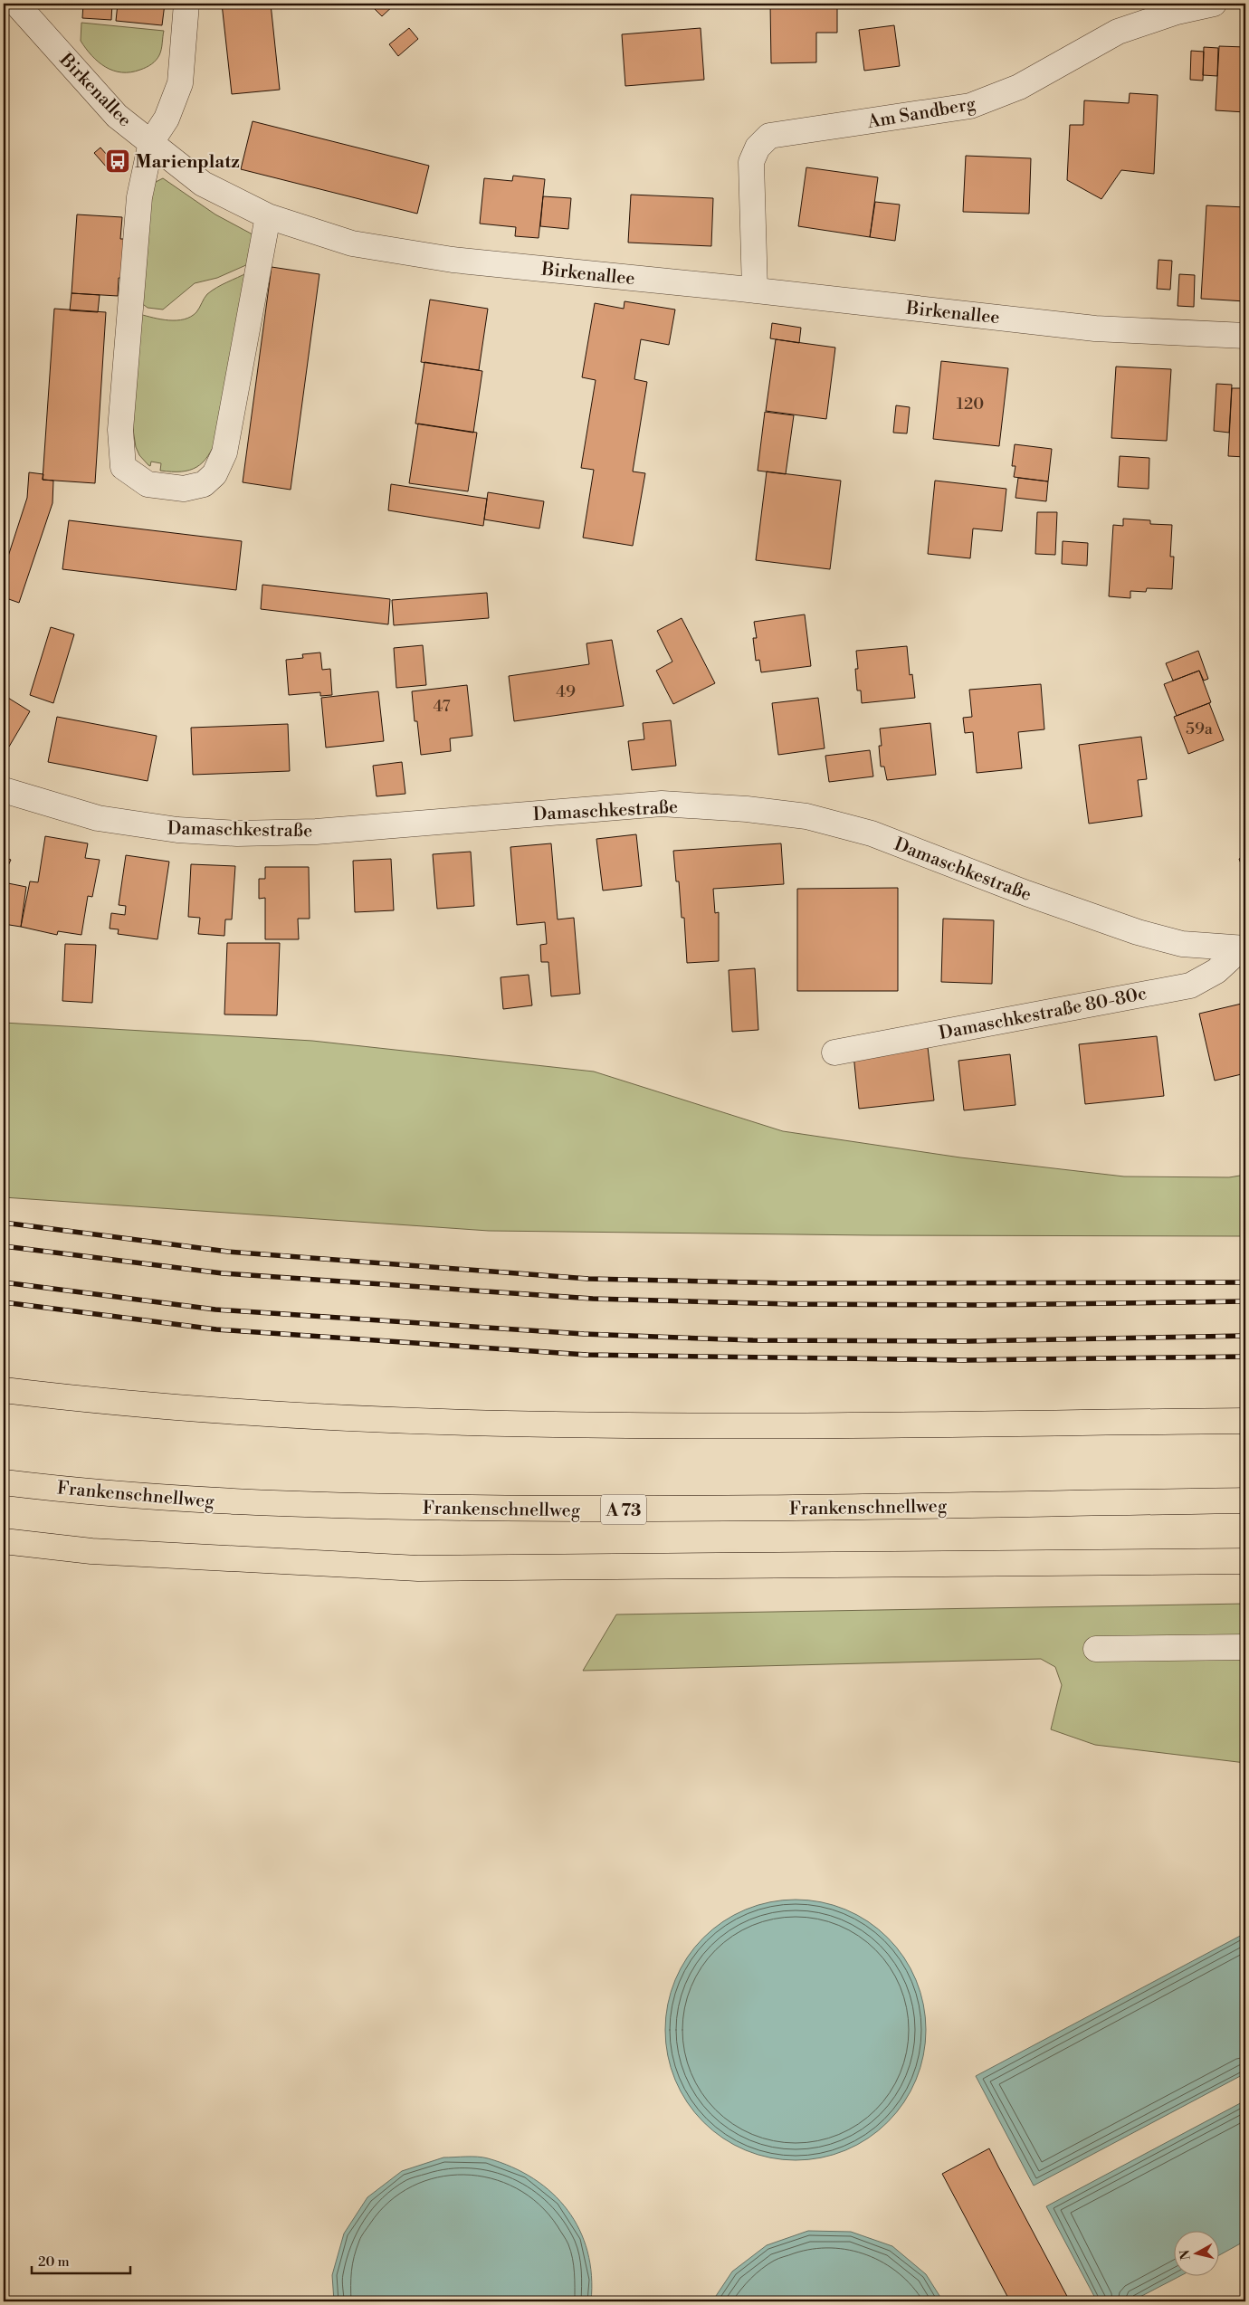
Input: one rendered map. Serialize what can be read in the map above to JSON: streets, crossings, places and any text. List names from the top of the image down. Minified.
{"streets":{"main road":["Frankenschnellweg","A 73"],"street":["Birkenallee","Am Sandberg","Damaschkestraße","Damaschkestraße 80-80c"]},"crossings":[["Birkenallee","Am Sandberg"],["Damaschkestraße","Damaschkestraße 80-80c"]],"places":{"bus stop":["Marienplatz"]},"house_numbers":["120","49","47","59a"],"scale_bar":"20 m","north":"left"}
